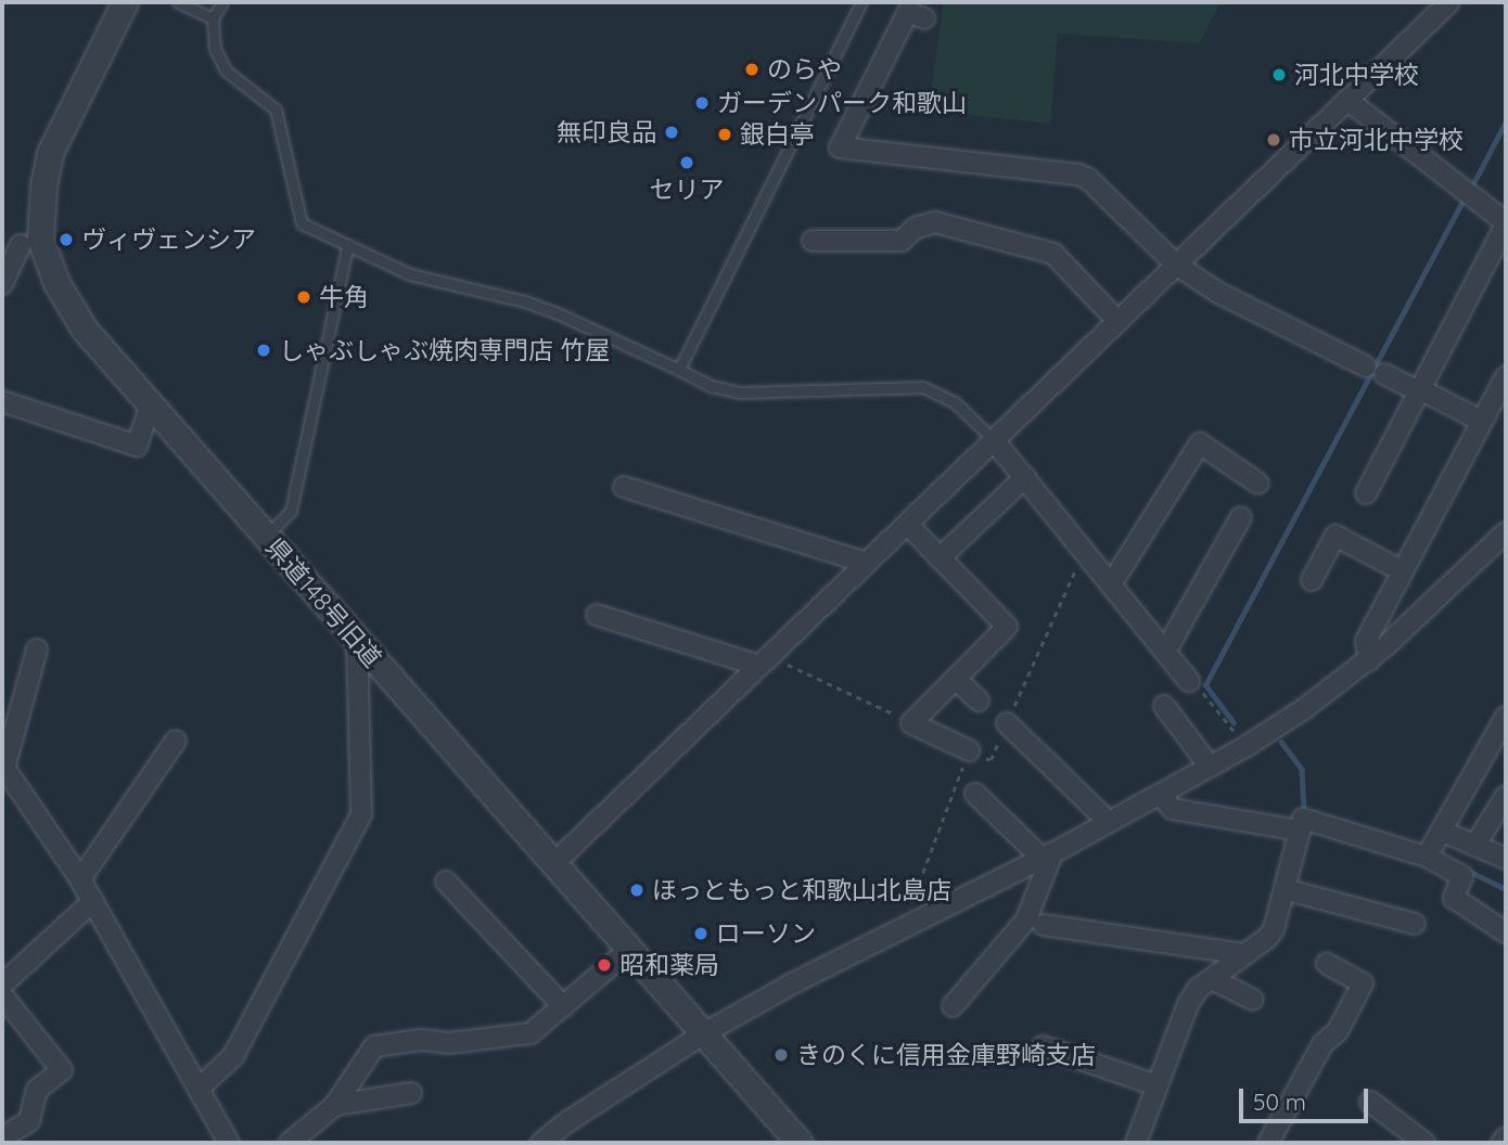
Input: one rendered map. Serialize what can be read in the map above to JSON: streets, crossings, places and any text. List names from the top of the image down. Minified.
{"streets":{"street":["県道148号旧道"]},"places":["のらや","河北中学校","ガーデンパーク和歌山","無印良品","銀白亭","市立河北中学校","セリア","ヴィヴェンシア","牛角","しゃぶしゃぶ焼肉専門店 竹屋","ほっともっと和歌山北島店","ローソン","昭和薬局","きのくに信用金庫野崎支店"],"scale_bar":"50 m"}
